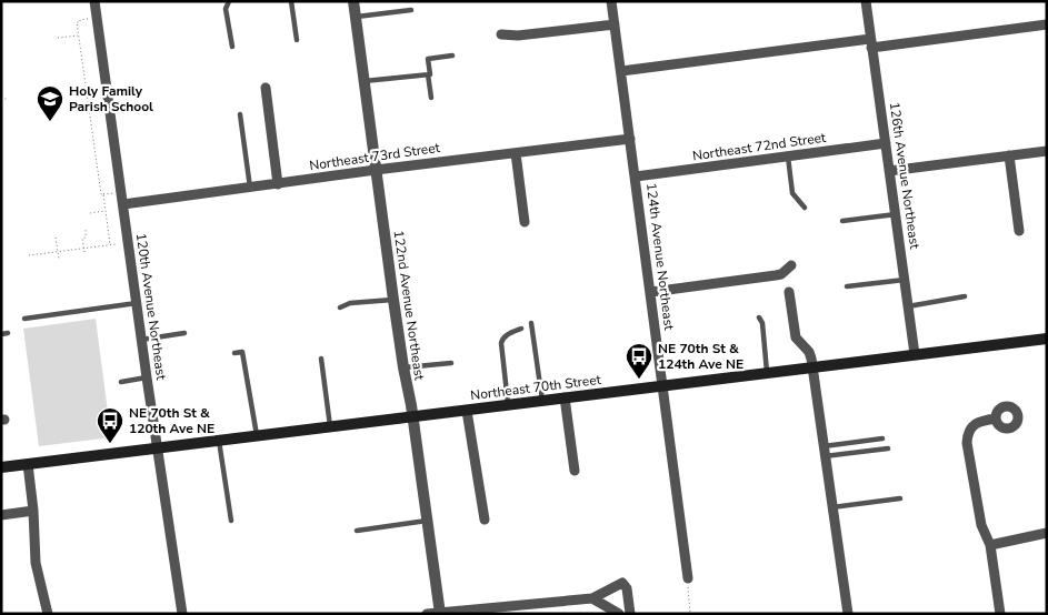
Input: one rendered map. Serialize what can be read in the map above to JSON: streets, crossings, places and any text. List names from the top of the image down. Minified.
{"streets":{"main road":["Northeast 70th Street"],"street":["Northeast 72nd Street","Northeast 73rd Street","126th Avenue Northeast","124th Avenue Northeast","122nd Avenue Northeast","120th Avenue Northeast"]},"crossings":[["Northeast 72nd Street","126th Avenue Northeast"],["Northeast 72nd Street","124th Avenue Northeast"],["Northeast 73rd Street","124th Avenue Northeast"],["Northeast 73rd Street","122nd Avenue Northeast"],["Northeast 73rd Street","120th Avenue Northeast"],["126th Avenue Northeast","Northeast 70th Street"],["124th Avenue Northeast","Northeast 70th Street"],["122nd Avenue Northeast","Northeast 70th Street"],["120th Avenue Northeast","Northeast 70th Street"]],"places":{"school or university":["Holy Family Parish School"],"bus stop":["NE 70th St & 124th Ave NE","NE 70th St & 120th Ave NE"]}}
